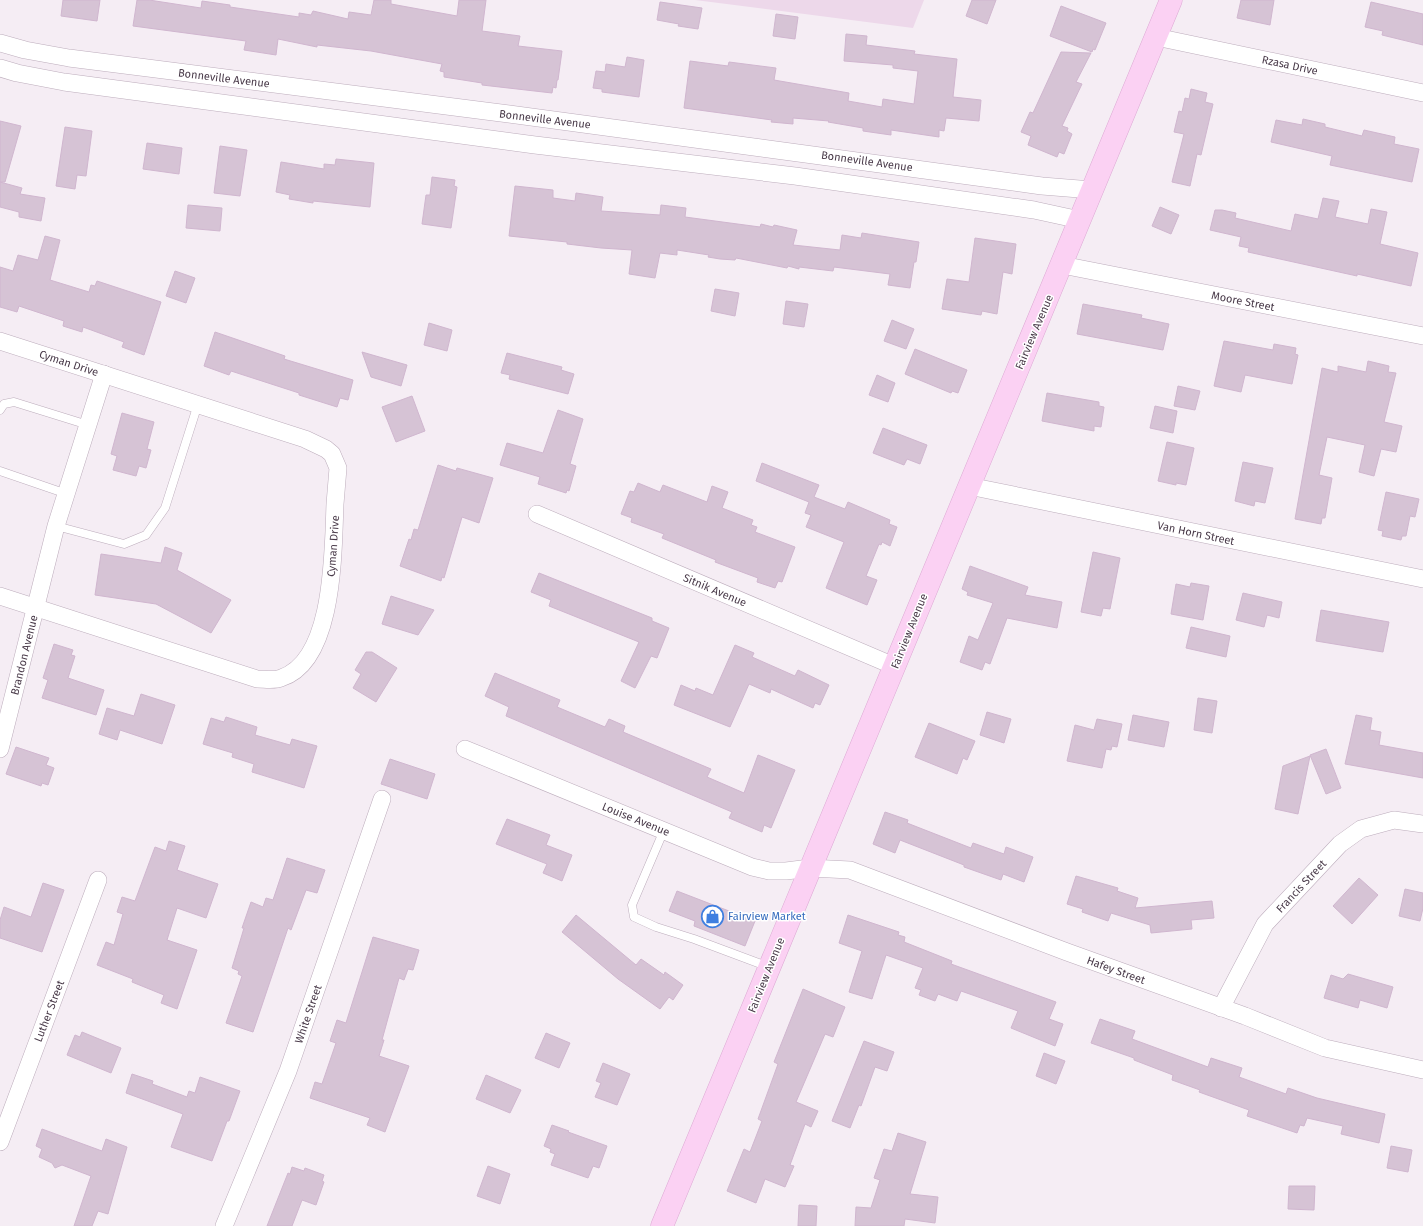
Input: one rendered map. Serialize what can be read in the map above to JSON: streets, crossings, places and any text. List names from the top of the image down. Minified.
{"streets":{"main road":["Fairview Avenue"],"street":["Rzasa Drive","Bonneville Avenue","Moore Street","Cyman Drive","Van Horn Street","Sitnik Avenue","Brandon Avenue","Louise Avenue","Francis Street","Hafey Street","Luther Street","White Street"]},"crossings":[["Rzasa Drive","Fairview Avenue"],["Bonneville Avenue","Fairview Avenue"],["Moore Street","Fairview Avenue"],["Fairview Avenue","Van Horn Street"],["Fairview Avenue","Sitnik Avenue"],["Fairview Avenue","Louise Avenue"],["Fairview Avenue","Hafey Street"],["Cyman Drive","Brandon Avenue"],["Louise Avenue","Hafey Street"],["Francis Street","Hafey Street"]],"places":{"shop":["Fairview Market"]}}
